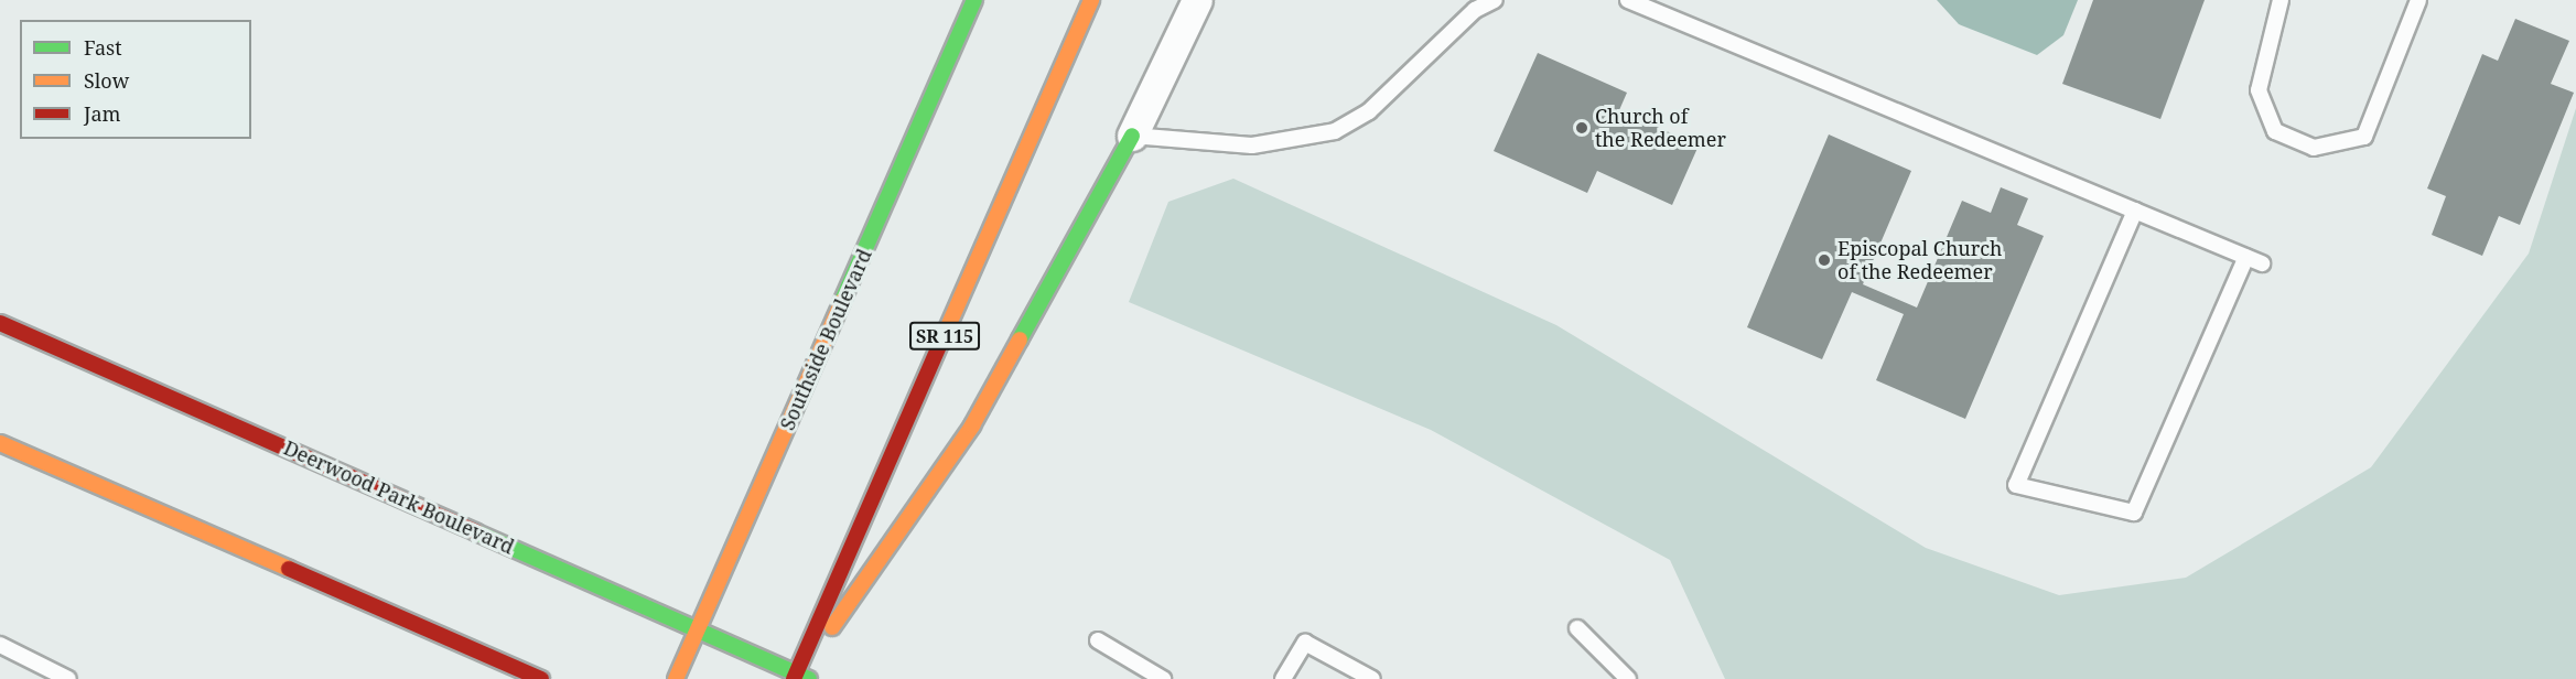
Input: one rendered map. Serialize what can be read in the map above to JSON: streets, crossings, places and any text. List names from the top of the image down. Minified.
{"streets":{"main road":["SR 115","Southside Boulevard","Deerwood Park Boulevard"]},"crossings":[["SR 115","Deerwood Park Boulevard"],["Southside Boulevard","Deerwood Park Boulevard"]],"places":["Church of the Redeemer","Episcopal Church of the Redeemer"],"legend":["Fast","Slow","Jam"]}
